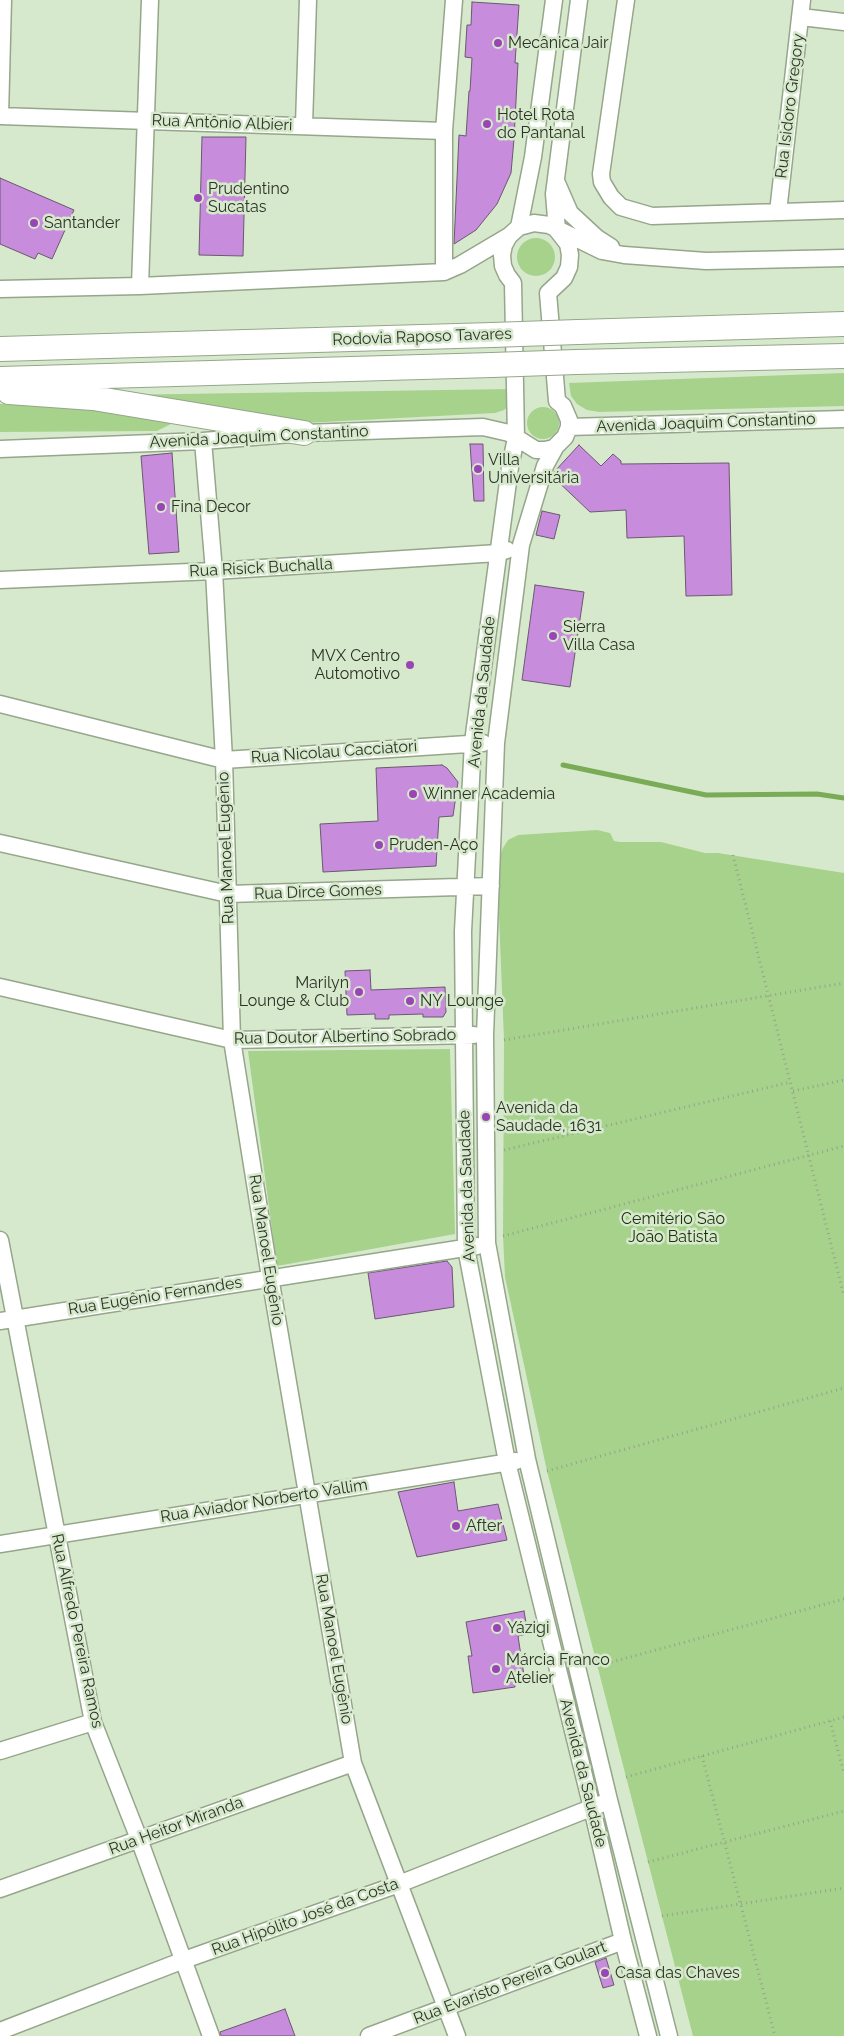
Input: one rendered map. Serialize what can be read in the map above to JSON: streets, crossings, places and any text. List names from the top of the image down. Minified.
{"streets":{"highway":["Rodovia Raposo Tavares"],"street":["Rua Isidoro Gregory","Rua Antônio Albieri","Avenida Joaquim Constantino","Rua Risick Buchalla","Avenida da Saudade","Rua Nicolau Cacciatori","Rua Manoel Eugênio","Rua Dirce Gomes","Rua Doutor Albertino Sobrado","Rua Eugênio Fernandes","Rua Aviador Norberto Vallim","Rua Alfredo Pereira Ramos","Rua Heitor Miranda","Rua Hipólito José da Costa","Rua Evaristo Pereira Goulart"]},"crossings":[["Avenida Joaquim Constantino","Avenida da Saudade"],["Avenida Joaquim Constantino","Rua Manoel Eugênio"],["Rua Risick Buchalla","Avenida da Saudade"],["Rua Risick Buchalla","Rua Manoel Eugênio"],["Avenida da Saudade","Rua Nicolau Cacciatori"],["Avenida da Saudade","Rua Dirce Gomes"],["Avenida da Saudade","Rua Doutor Albertino Sobrado"],["Avenida da Saudade","Rua Eugênio Fernandes"],["Avenida da Saudade","Rua Aviador Norberto Vallim"],["Avenida da Saudade","Rua Hipólito José da Costa"],["Avenida da Saudade","Rua Evaristo Pereira Goulart"],["Rua Nicolau Cacciatori","Rua Manoel Eugênio"],["Rua Manoel Eugênio","Rua Dirce Gomes"],["Rua Manoel Eugênio","Rua Doutor Albertino Sobrado"],["Rua Manoel Eugênio","Rua Eugênio Fernandes"],["Rua Manoel Eugênio","Rua Aviador Norberto Vallim"],["Rua Manoel Eugênio","Rua Heitor Miranda"],["Rua Manoel Eugênio","Rua Hipólito José da Costa"],["Rua Manoel Eugênio","Rua Evaristo Pereira Goulart"],["Rua Eugênio Fernandes","Rua Alfredo Pereira Ramos"],["Rua Aviador Norberto Vallim","Rua Alfredo Pereira Ramos"],["Rua Alfredo Pereira Ramos","Rua Heitor Miranda"],["Rua Alfredo Pereira Ramos","Rua Hipólito José da Costa"]],"parks":["Cemitério São João Batista"],"places":["Mecânica Jair","Hotel Rota do Pantanal","Prudentino Sucatas","Santander","Villa Universitária","Fina Decor","Sierra Villa Casa","MVX Centro Automotivo","Winner Academia","Pruden-Aço","Marilyn Lounge & Club","NY Lounge","Avenida da Saudade, 1631","After","Yázigi","Márcia Franco Atelier","Casa das Chaves"]}
